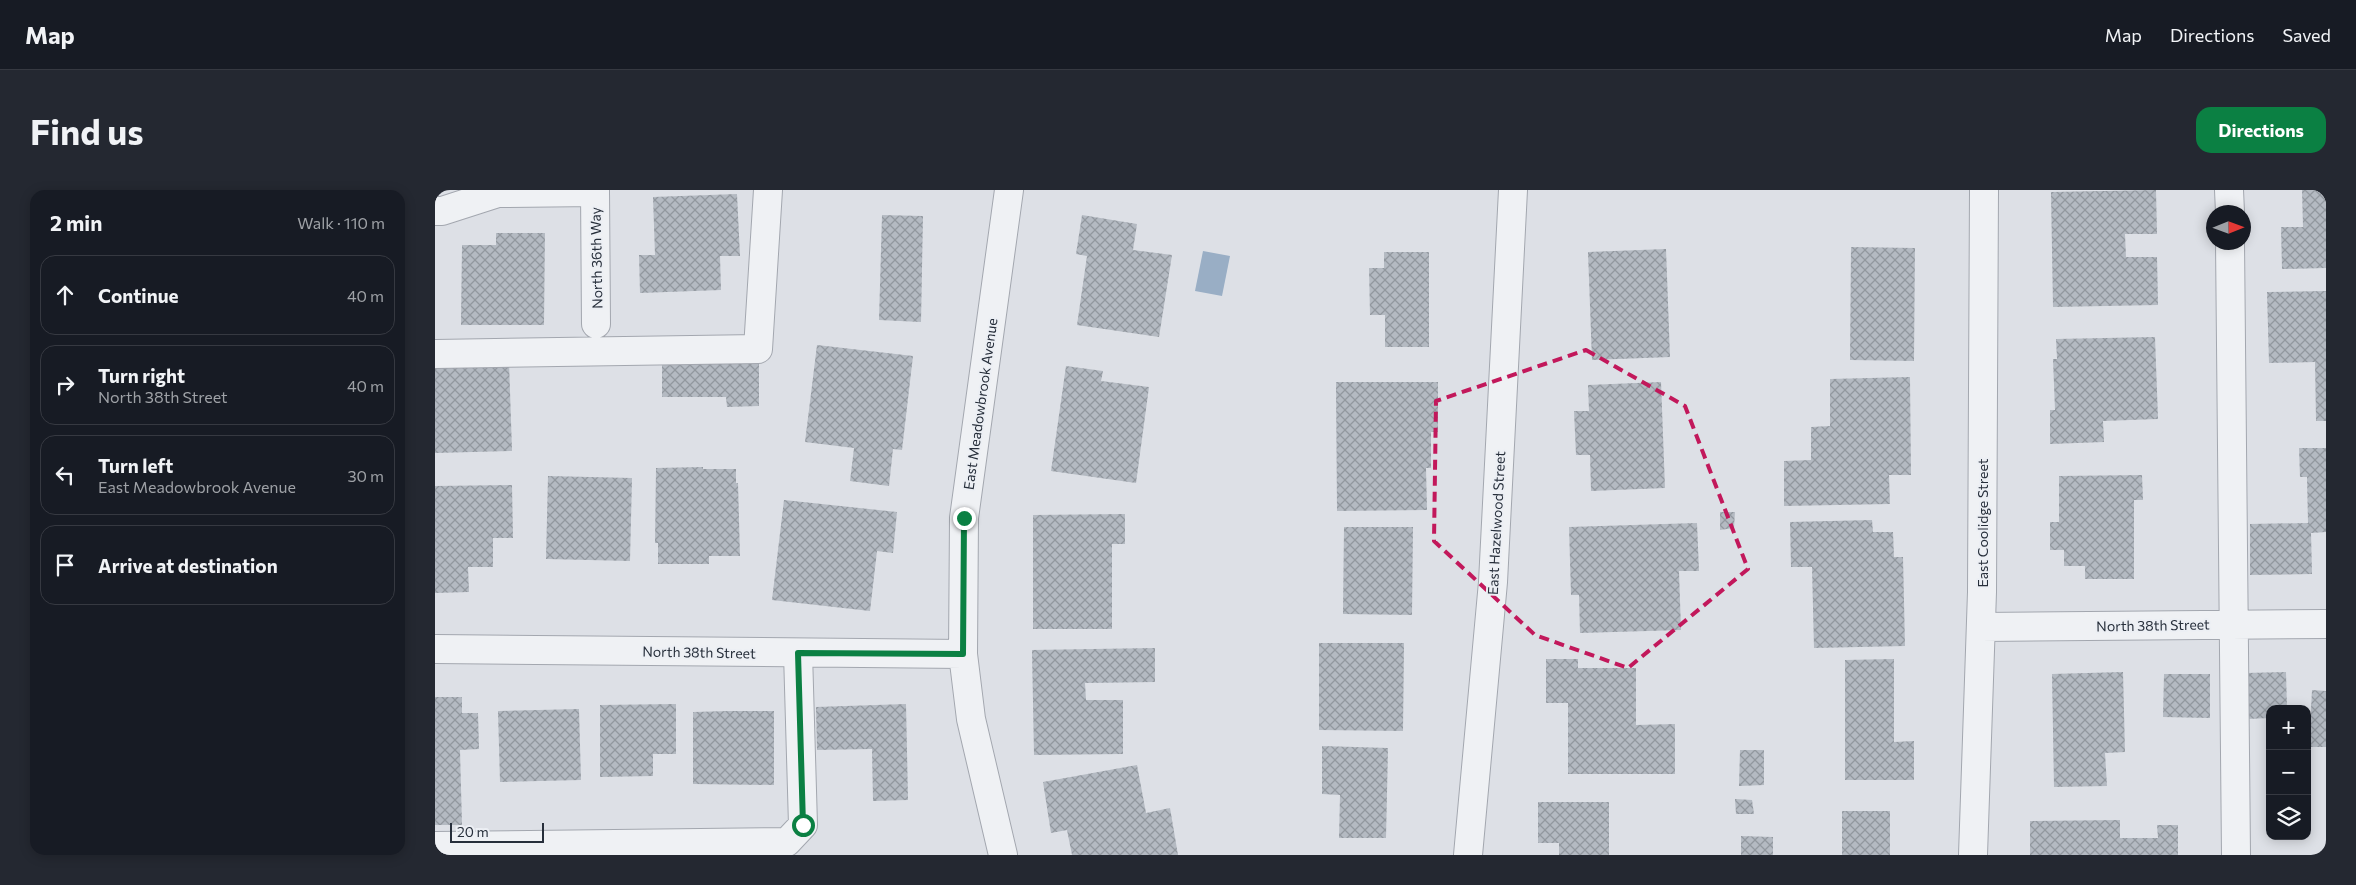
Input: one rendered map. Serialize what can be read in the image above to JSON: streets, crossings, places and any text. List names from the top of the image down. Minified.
{"streets":{"street":["North 36th Way","East Meadowbrook Avenue","East Hazelwood Street","East Coolidge Street","North 38th Street"]},"crossings":[["East Meadowbrook Avenue","North 38th Street"],["East Coolidge Street","North 38th Street"]],"scale_bar":"20 m","north":"right","page":{"header":"Map","nav":["Map","Directions","Saved"],"buttons":"Directions","title":"Find us","heading":["2 min","Walk · 110 m"],"list":[["Continue","40 m"],["Turn right","North 38th Street","40 m"],["Turn left","East Meadowbrook Avenue","30 m"],"Arrive at destination"],"map_buttons":["+","−"],"scale":"20 m"}}
